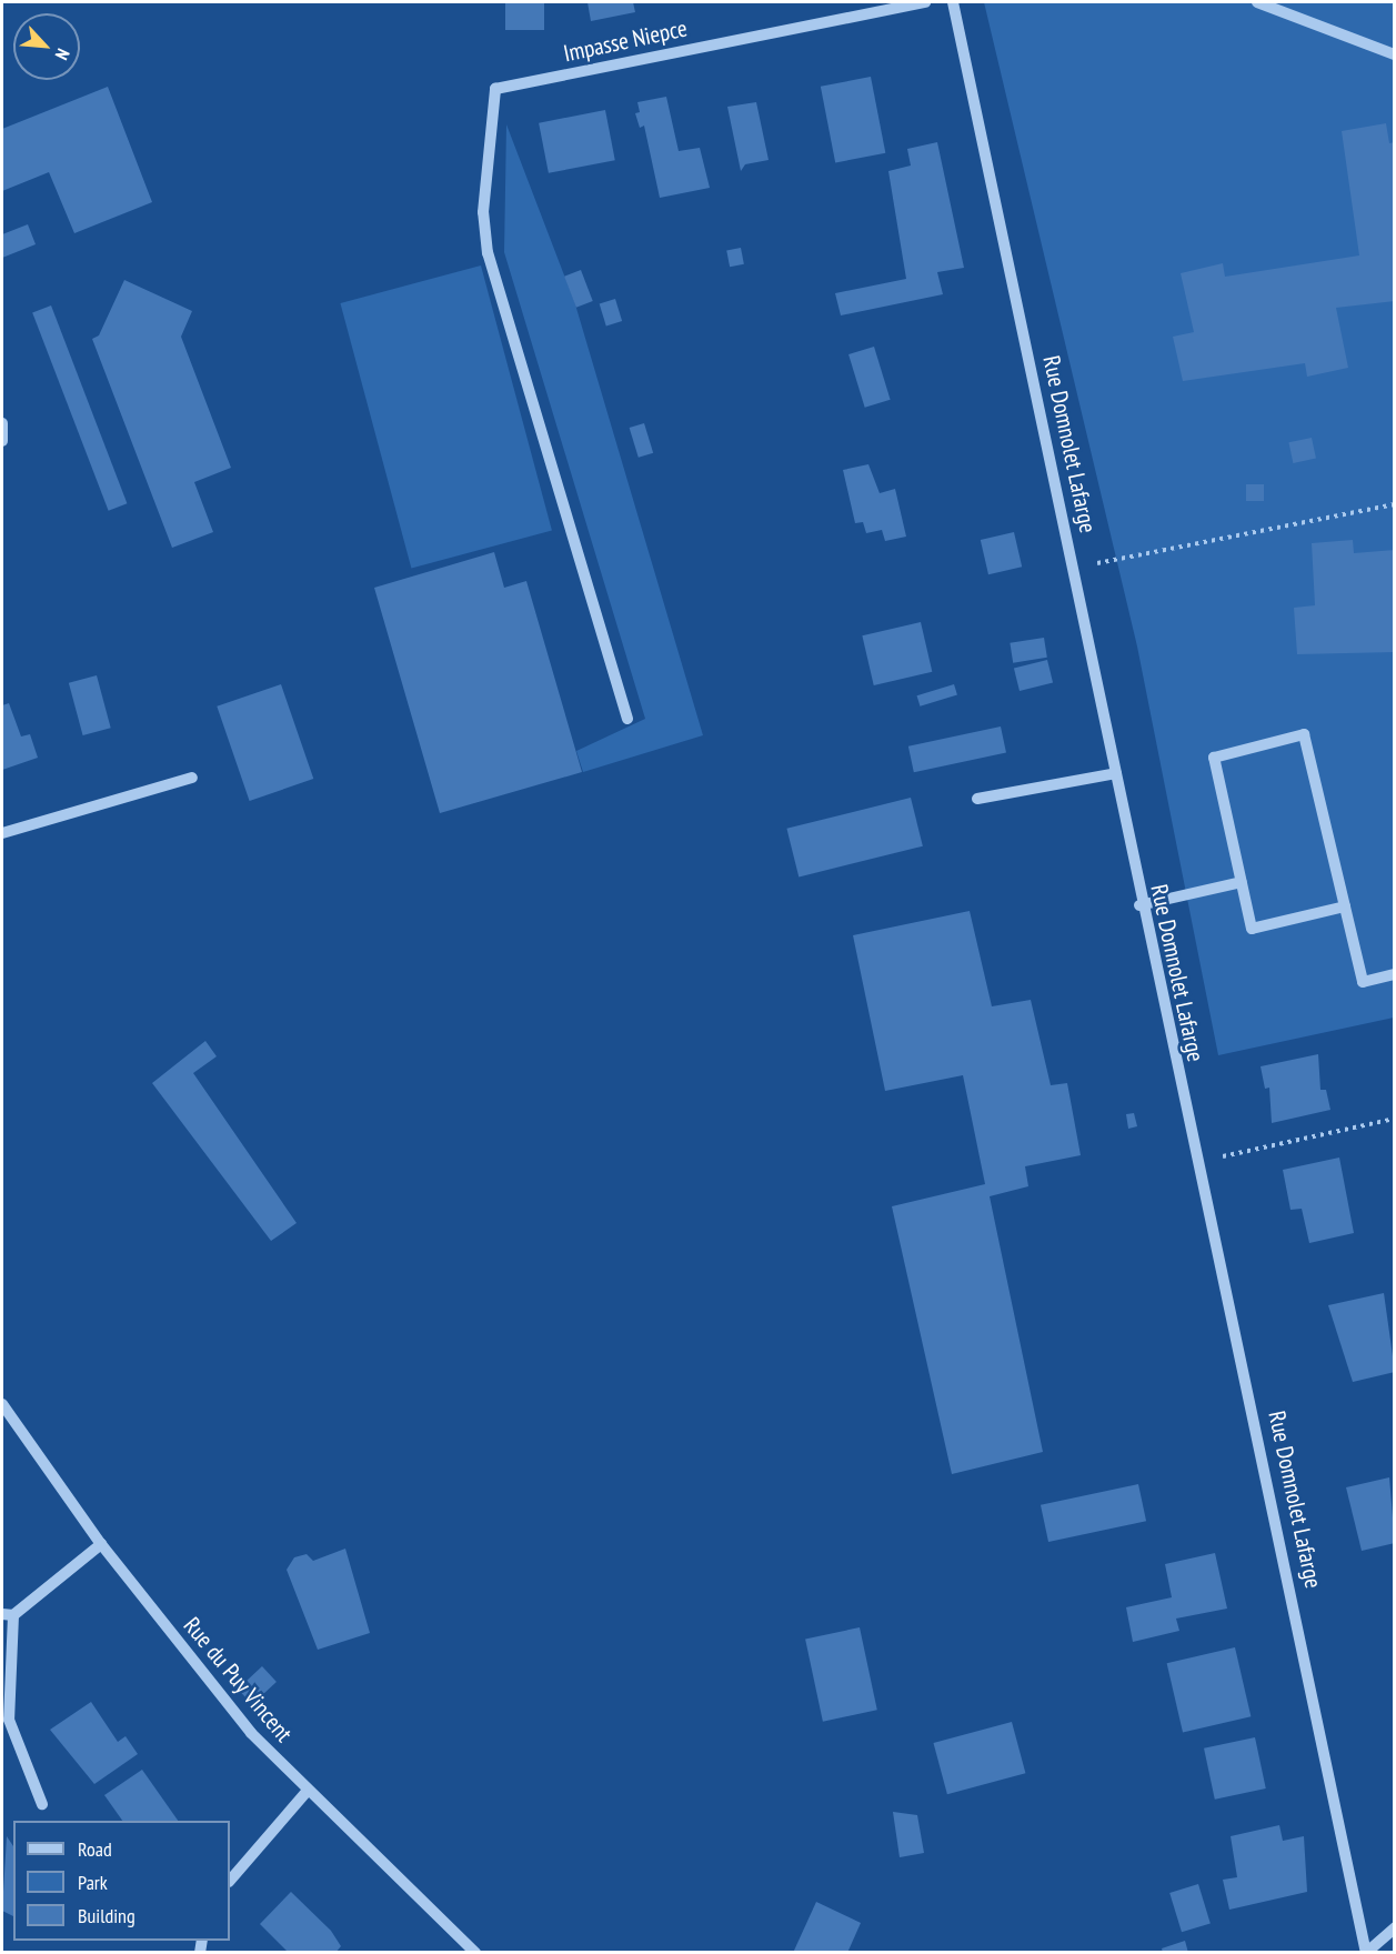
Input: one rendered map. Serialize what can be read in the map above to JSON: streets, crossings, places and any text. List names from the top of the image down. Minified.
{"streets":{"street":["Impasse Niepce","Rue Domnolet Lafarge","Rue du Puy Vincent"]},"legend":["Road","Park","Building"],"north":"bottom right"}
